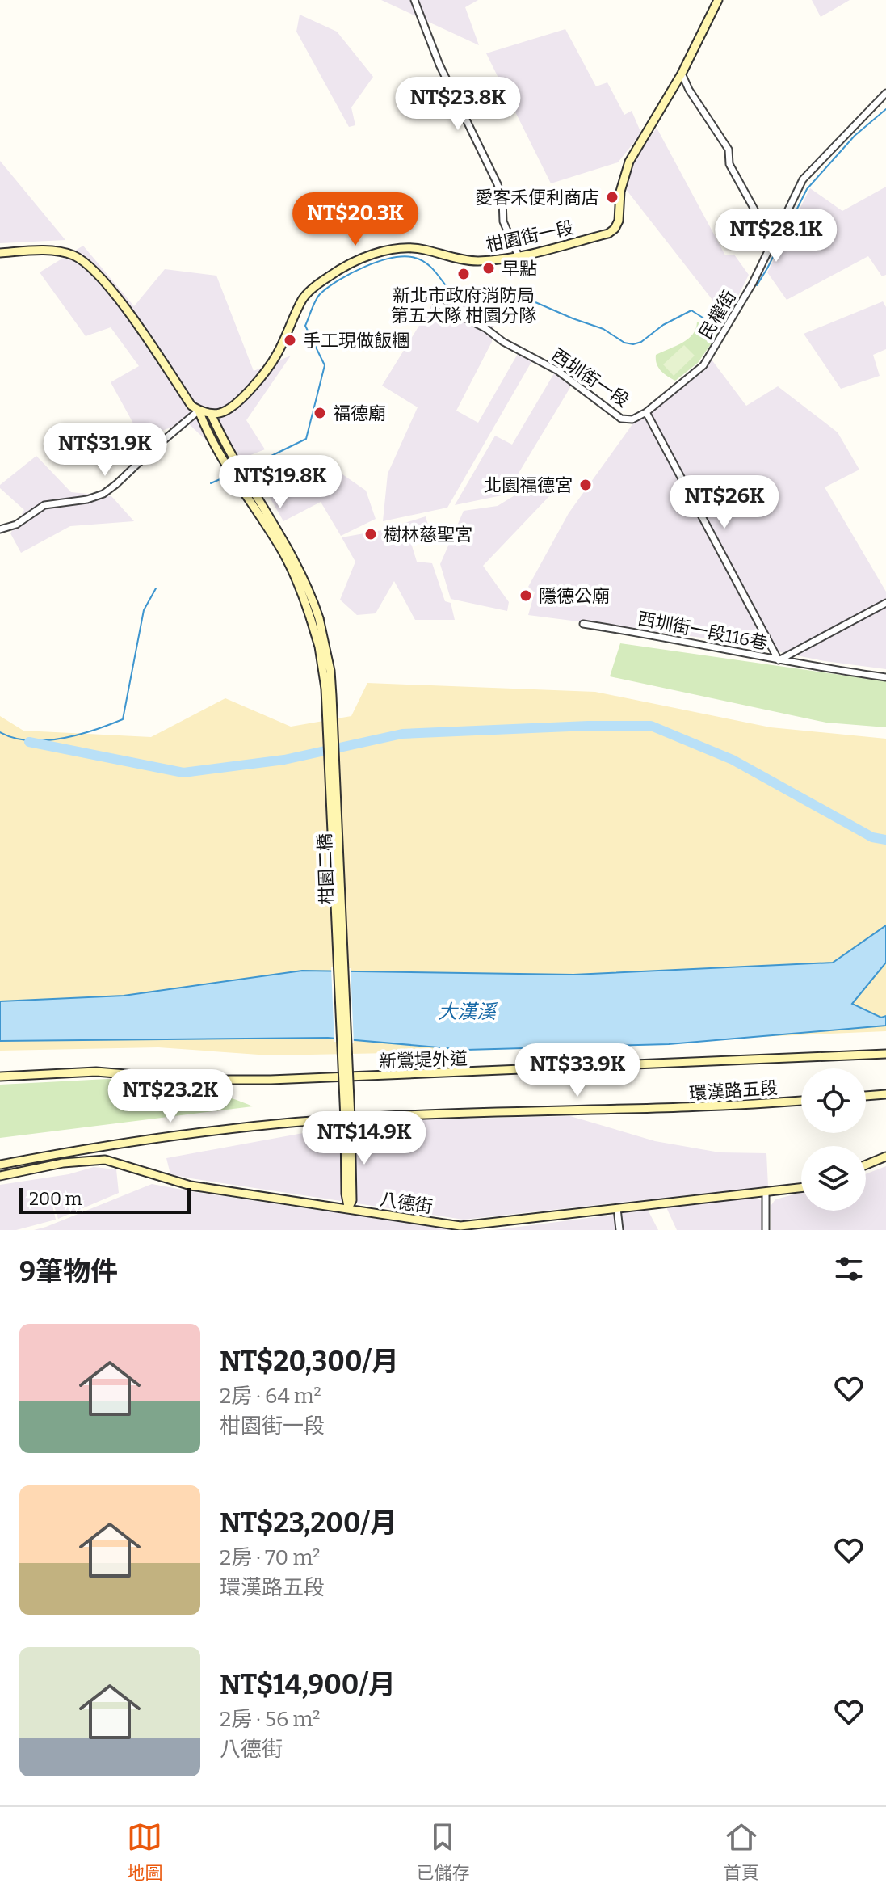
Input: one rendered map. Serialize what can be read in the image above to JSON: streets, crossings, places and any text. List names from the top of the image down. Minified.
{"streets":{"street":["柑園街一段","民權街","西圳街一段","西圳街一段116巷","柑園二橋","新鶯堤外道","環漢路五段","八德街"]},"crossings":[["民權街","西圳街一段"],["西圳街一段","西圳街一段116巷"],["柑園二橋","環漢路五段"],["柑園二橋","八德街"]],"water":["大漢溪"],"places":["愛客禾便利商店","早點","新北市政府消防局 第五大隊 柑園分隊","手工現做飯糰","福德廟","北園福德宮","樹林慈聖宮","隱德公廟"],"scale_bar":"200 m","page":{"price":["NT$23.8K","NT$20.3K","NT$28.1K","NT$31.9K","NT$19.8K","NT$26K","NT$33.9K","NT$23.2K","NT$14.9K"],"scale":"200 m","heading":"9筆物件","list":[{"name":"NT$20,300/月","note":"2房 · 64 m² · 柑園街一段"},{"name":"NT$23,200/月","note":"2房 · 70 m² · 環漢路五段"},{"name":"NT$14,900/月","note":"2房 · 56 m² · 八德街"}],"tabs":["地圖","已儲存","首頁"]}}
